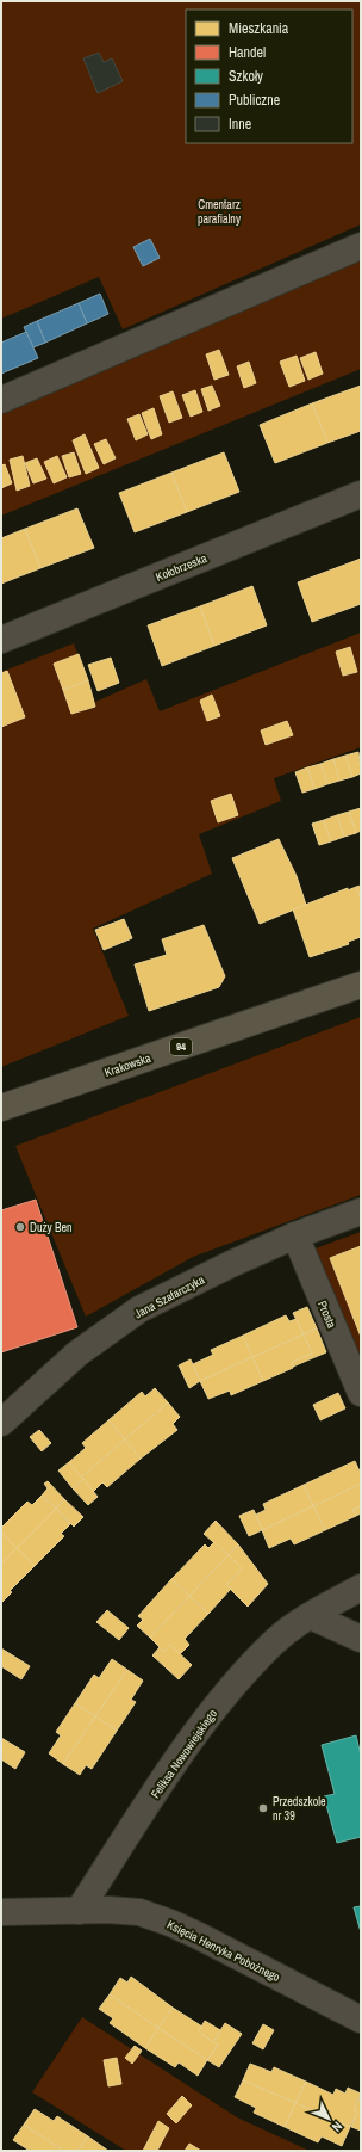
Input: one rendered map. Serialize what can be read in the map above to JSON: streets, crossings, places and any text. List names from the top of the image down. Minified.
{"streets":{"main road":["94","Krakowska"],"street":["Kołobrzeska","Jana Szafarczyka","Prosta","Feliksa Nowowiejskiego","Księcia Henryka Pobożnego"]},"crossings":[["Jana Szafarczyka","Prosta"],["Feliksa Nowowiejskiego","Księcia Henryka Pobożnego"]],"parks":["Cmentarz parafialny"],"places":["Duży Ben","Przedszkole nr 39"],"legend":["Mieszkania","Handel","Szkoły","Publiczne","Inne"],"north":"bottom right"}
